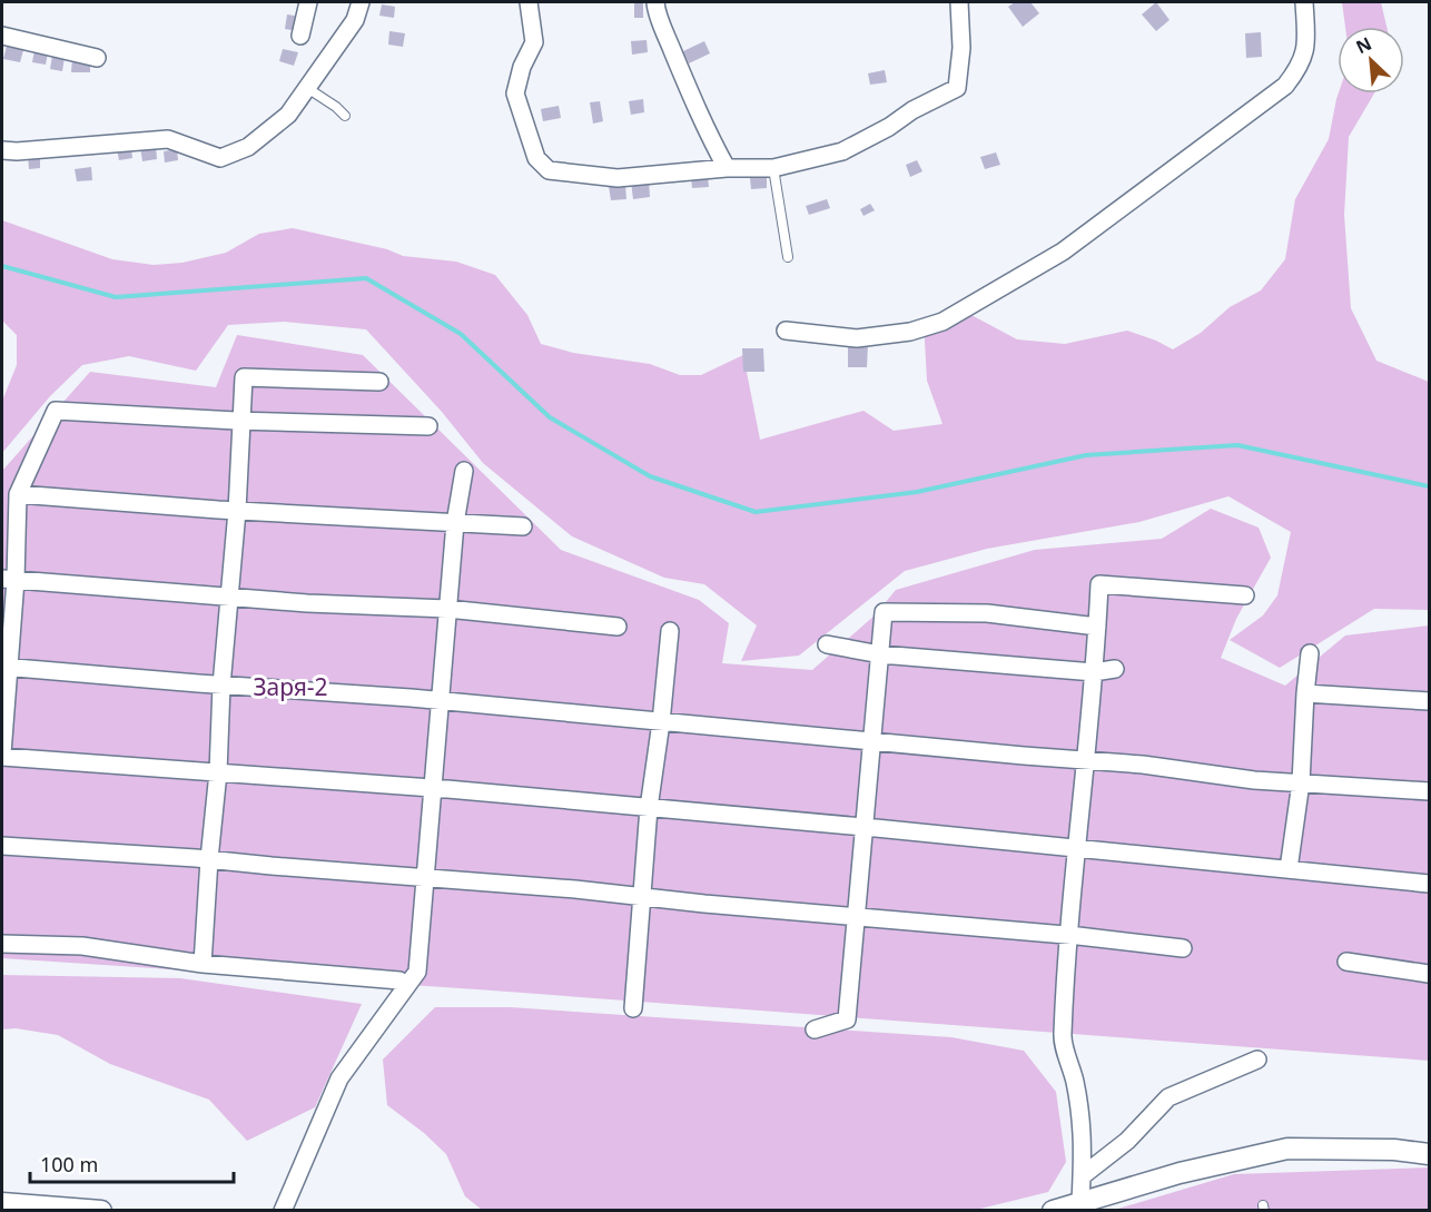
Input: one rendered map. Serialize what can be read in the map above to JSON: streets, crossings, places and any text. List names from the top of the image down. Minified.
{"parks":["Заря-2"],"scale_bar":"100 m","north":"top left"}
